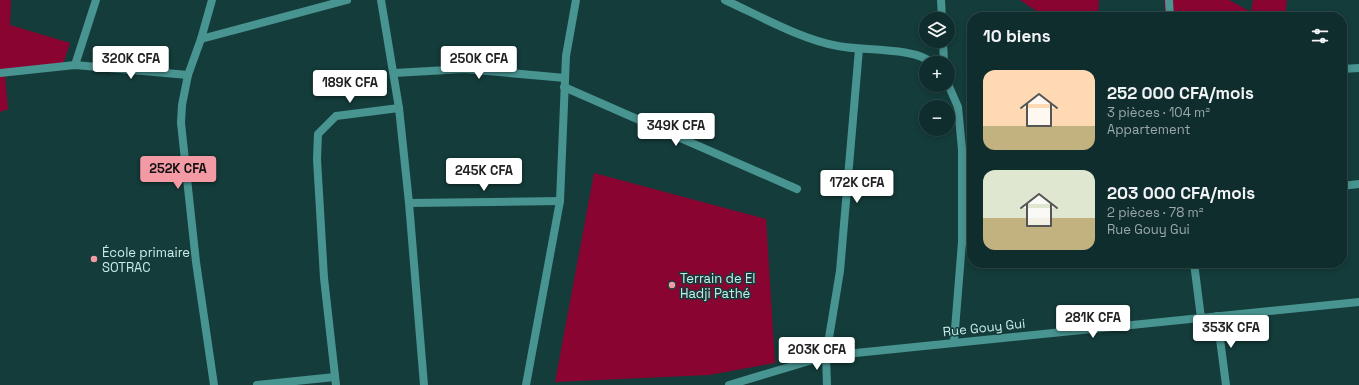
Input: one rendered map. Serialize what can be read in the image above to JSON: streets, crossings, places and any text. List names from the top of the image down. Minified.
{"streets":{"street":["Rue Gouy Gui"]},"places":["École primaire SOTRAC","Terrain de El Hadji Pathé"],"page":{"map_buttons":["+","−"],"heading":"10 biens","price":["320K CFA","250K CFA","189K CFA","349K CFA","252K CFA","245K CFA","172K CFA","281K CFA","353K CFA","203K CFA"],"list":[{"name":"252 000 CFA/mois","note":"3 pièces · 104 m² · Appartement"},{"name":"203 000 CFA/mois","note":"2 pièces · 78 m² · Rue Gouy Gui"}]}}
